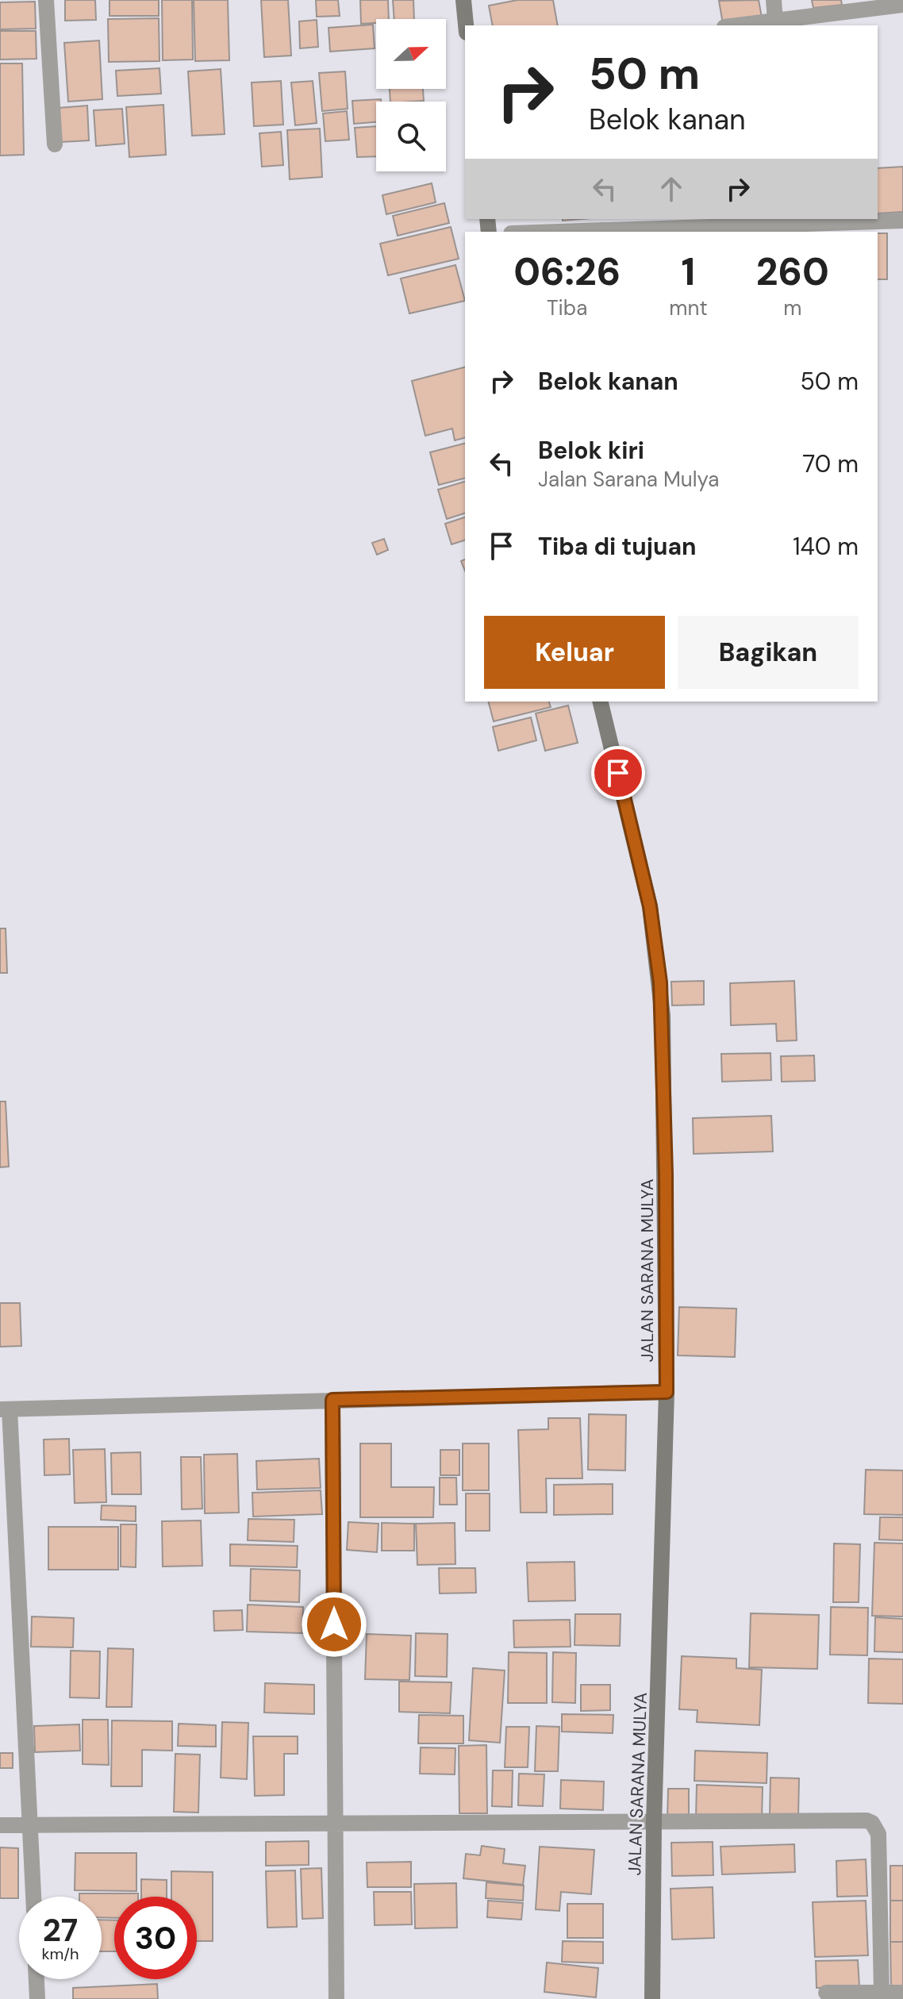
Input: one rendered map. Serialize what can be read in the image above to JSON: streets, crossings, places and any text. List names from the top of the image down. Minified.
{"streets":{"street":["JALAN SARANA MULYA"]},"north":"right","page":{"turn":["50 m","Belok kanan"],"eta":["06:26","Tiba","1","mnt","260","m"],"list":[{"name":"Belok kanan","value":"50 m"},{"name":"Belok kiri","note":"Jalan Sarana Mulya","value":"70 m"},{"name":"Tiba di tujuan","value":"140 m"}],"buttons":["Keluar","Bagikan"],"speed":"27 km/h","limit":"30"}}
